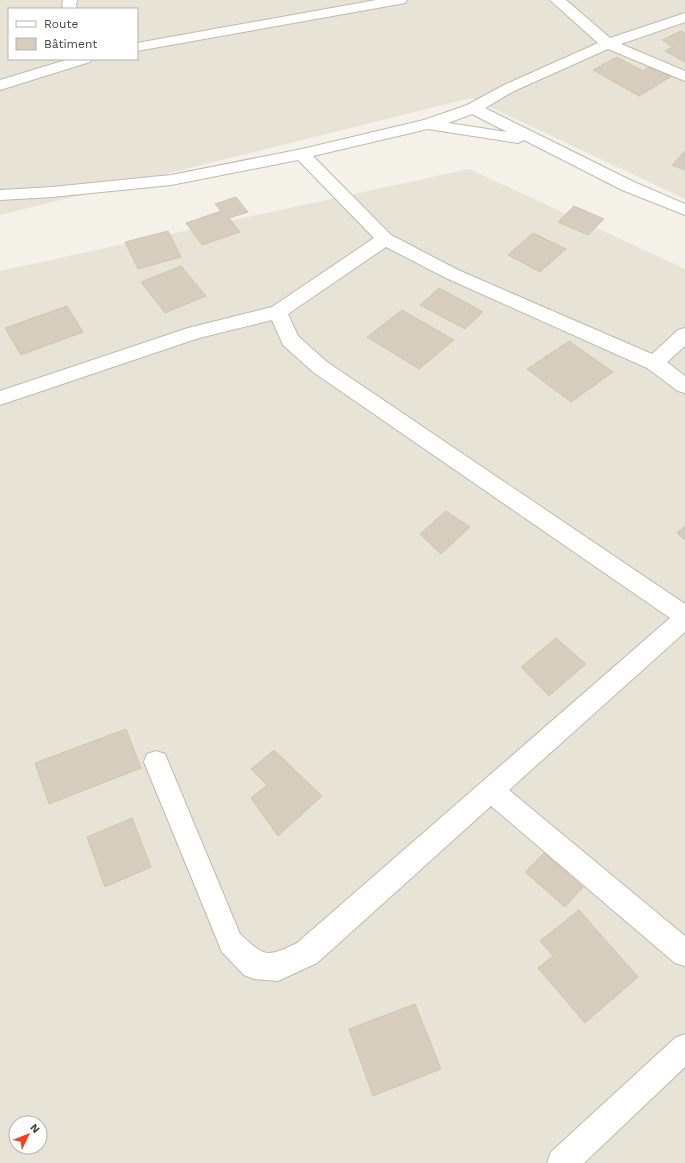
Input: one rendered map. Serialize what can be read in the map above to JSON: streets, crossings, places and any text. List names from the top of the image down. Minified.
{"legend":["Route","Bâtiment"],"north":"top right"}
